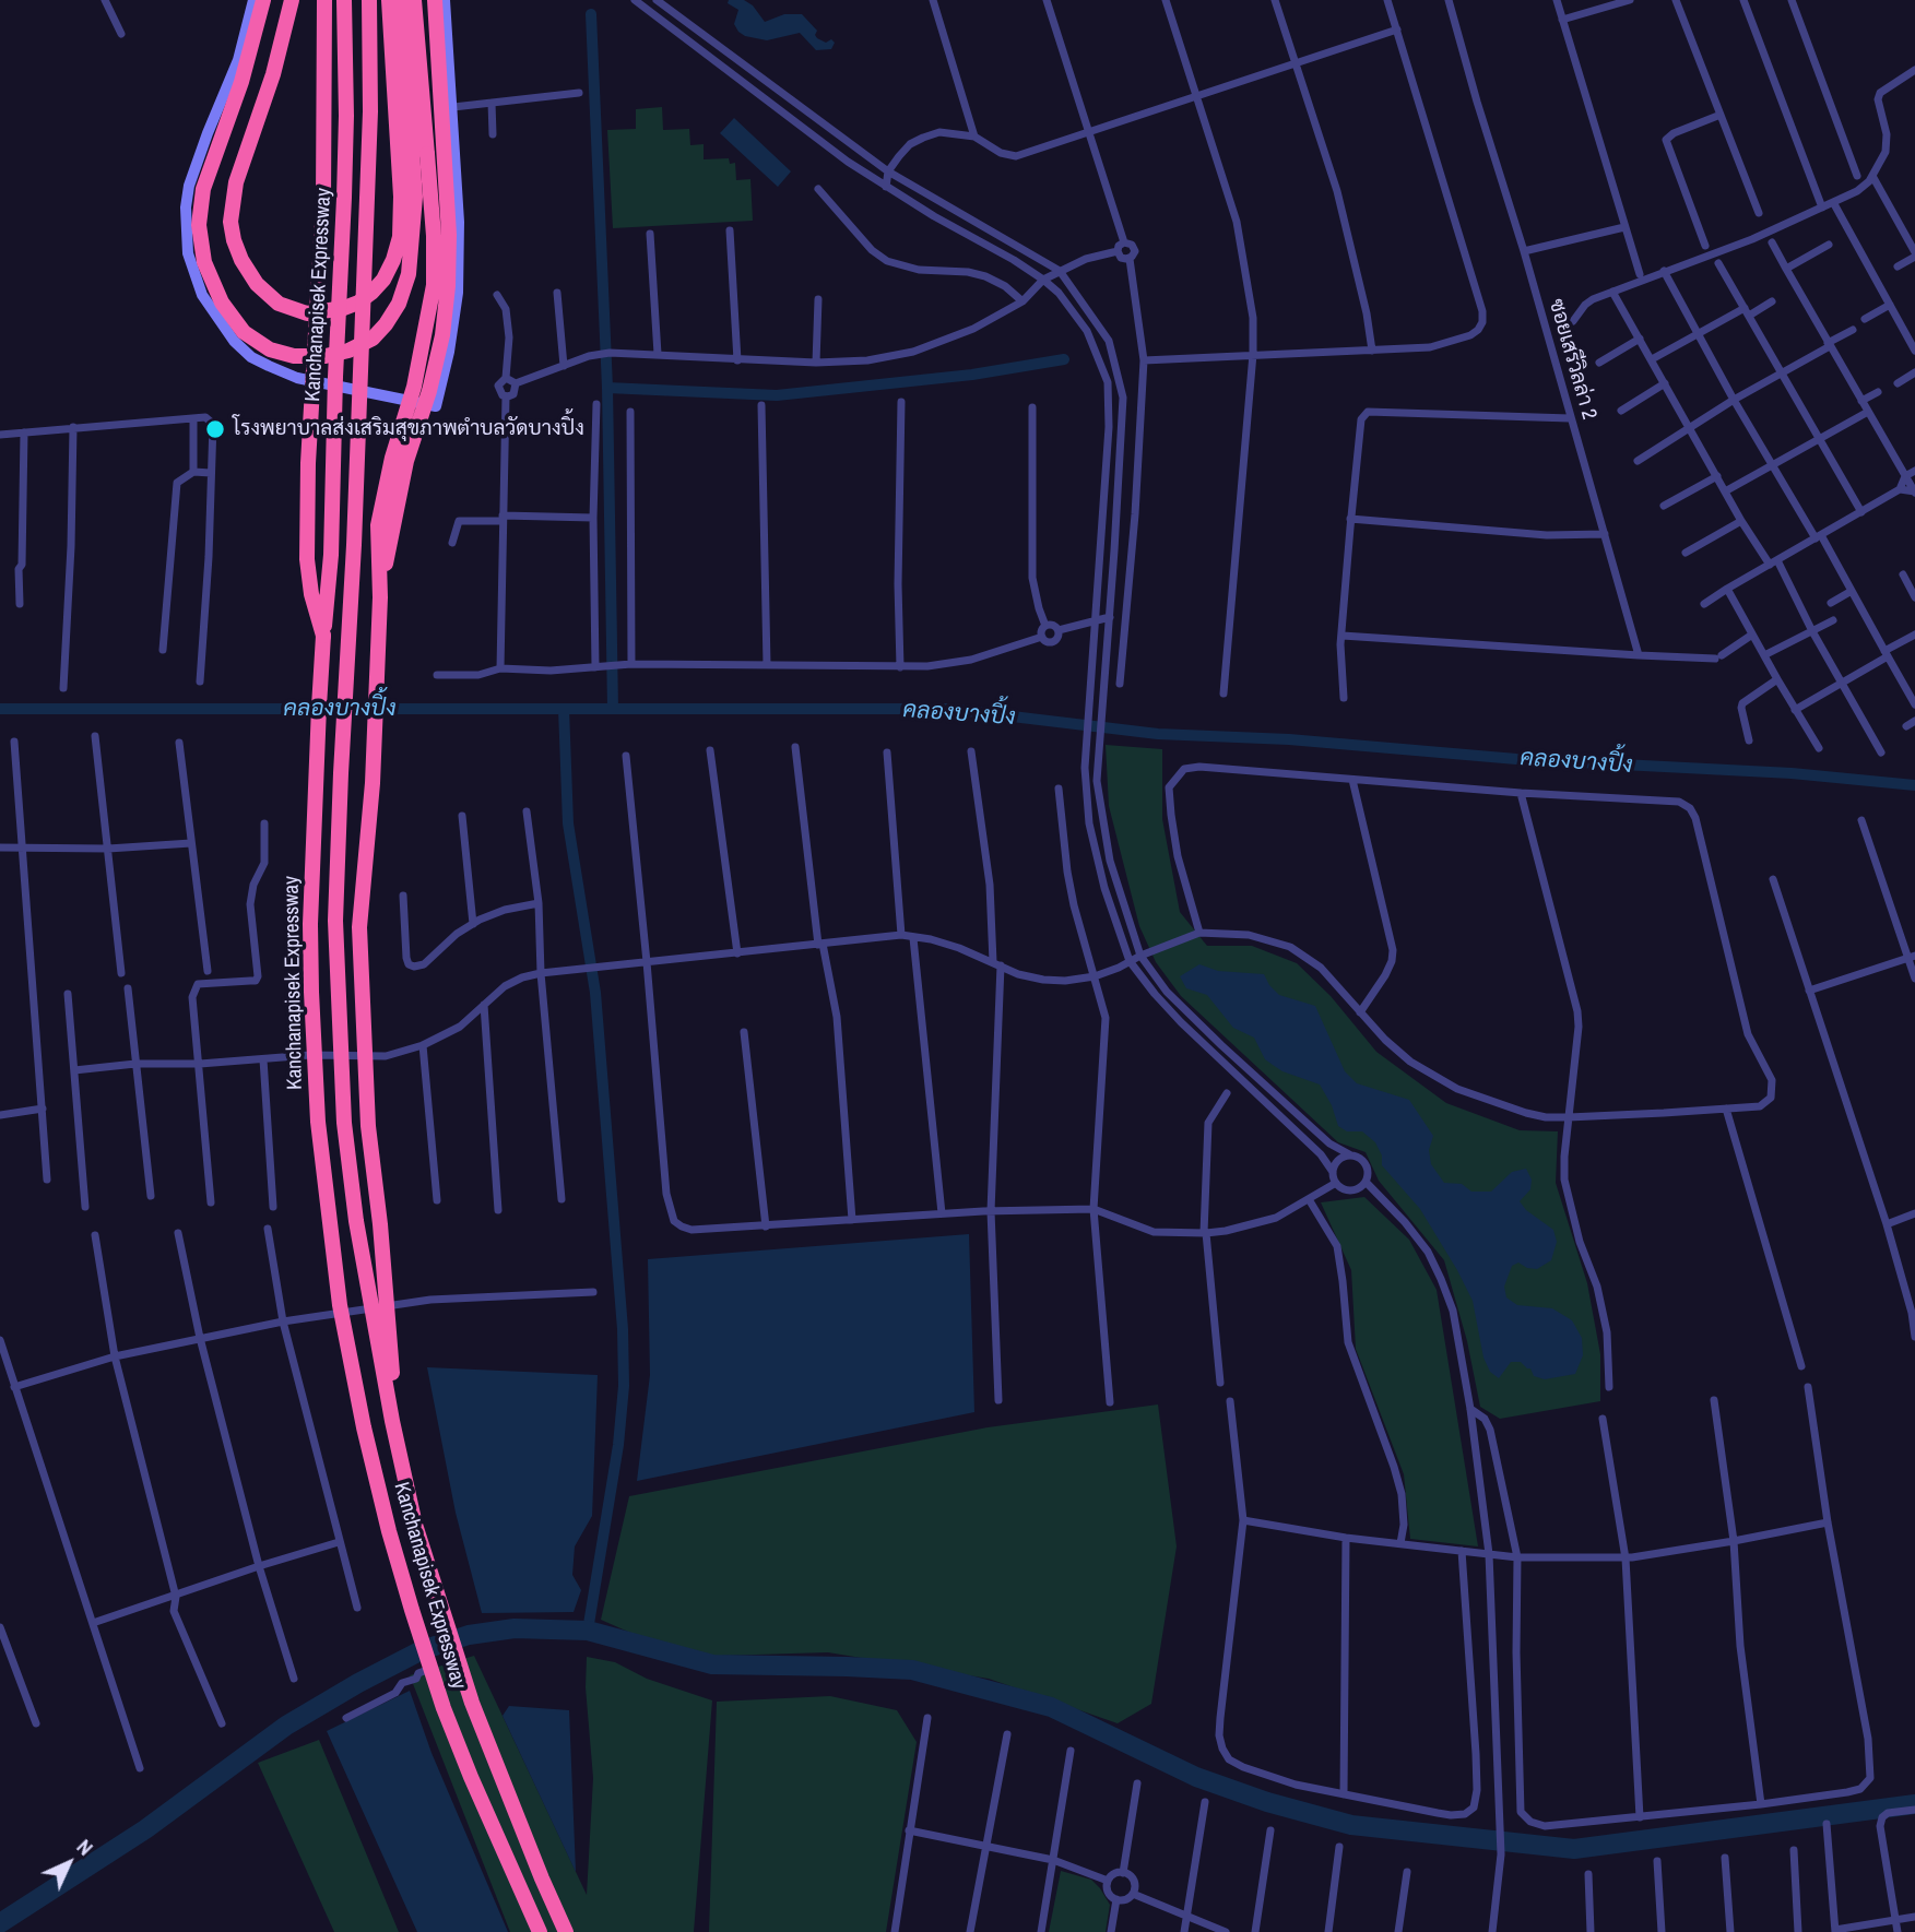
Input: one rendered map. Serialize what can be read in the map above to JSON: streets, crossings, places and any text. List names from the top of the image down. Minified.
{"streets":{"highway":["Kanchanapisek Expressway"],"street":["ซอยเสรีวิลล่า 2"]},"water":["คลองบางปิ้ง"],"places":["โรงพยาบาลส่งเสริมสุขภาพตำบลวัดบางปิ้ง"],"north":"top right"}
